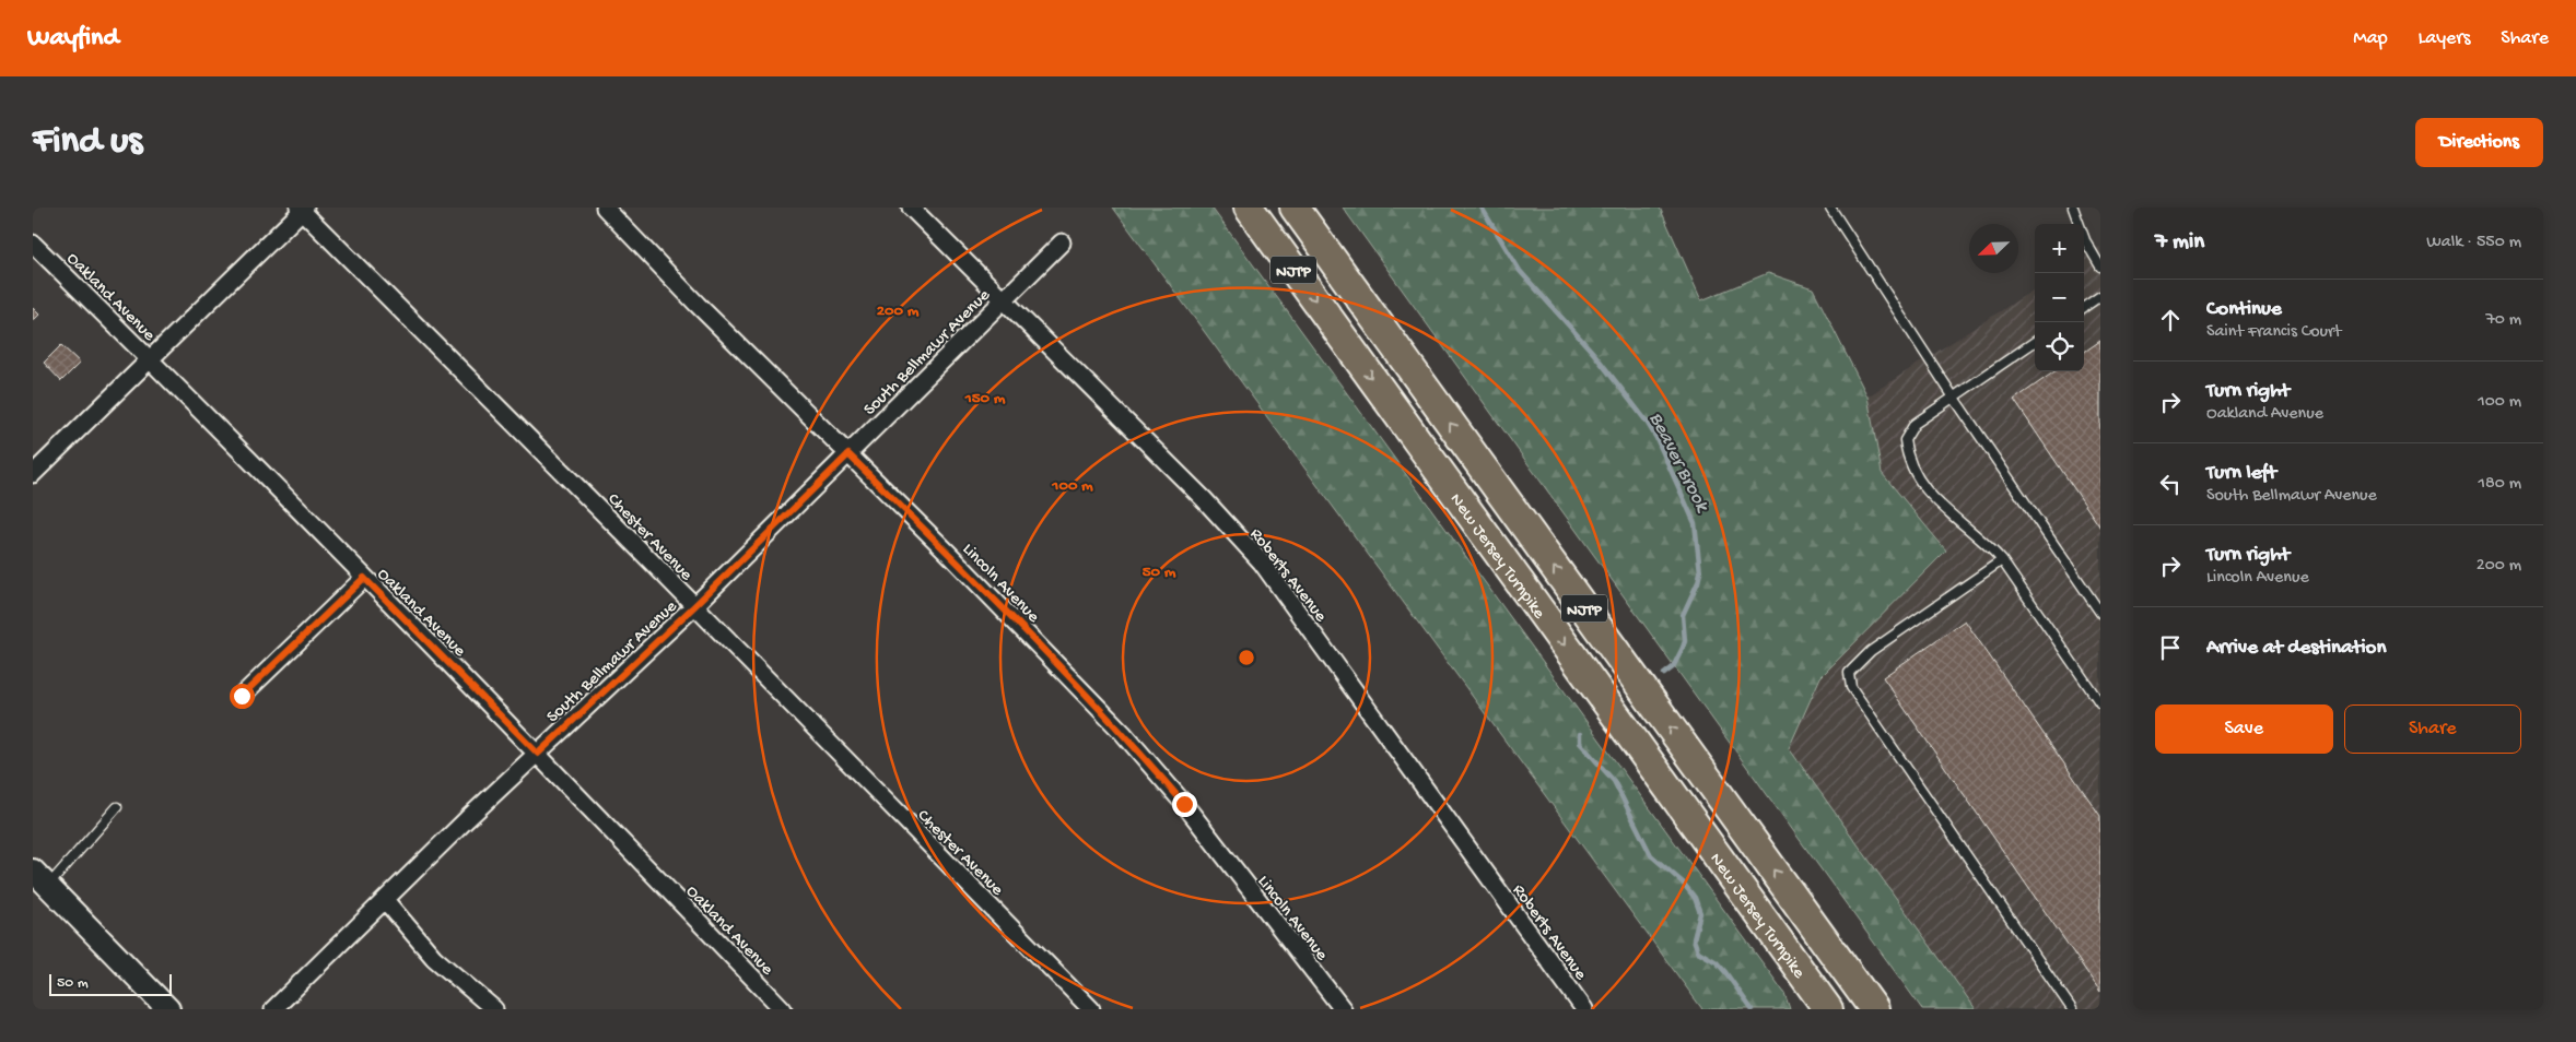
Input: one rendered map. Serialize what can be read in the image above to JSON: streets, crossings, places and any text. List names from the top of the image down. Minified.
{"streets":{"highway":["NJTP","New Jersey Turnpike"],"street":["Oakland Avenue","South Bellmawr Avenue","Chester Avenue","Roberts Avenue","Lincoln Avenue"]},"crossings":[["Oakland Avenue","South Bellmawr Avenue"],["South Bellmawr Avenue","Chester Avenue"],["South Bellmawr Avenue","Roberts Avenue"],["South Bellmawr Avenue","Lincoln Avenue"]],"water":["Beaver Brook"],"scale_bar":"50 m","north":"bottom left","page":{"header":"Wayfind","nav":["Map","Layers","Share"],"buttons":["Directions",["Save","Share"]],"title":"Find us","heading":["7 min","Walk · 550 m"],"map_buttons":["+","−"],"list":[["Continue","Saint Francis Court","70 m"],["Turn right","Oakland Avenue","100 m"],["Turn left","South Bellmawr Avenue","180 m"],["Turn right","Lincoln Avenue","200 m"],"Arrive at destination"],"scale":"50 m"},"rings":["200 m","150 m","100 m","50 m"]}
